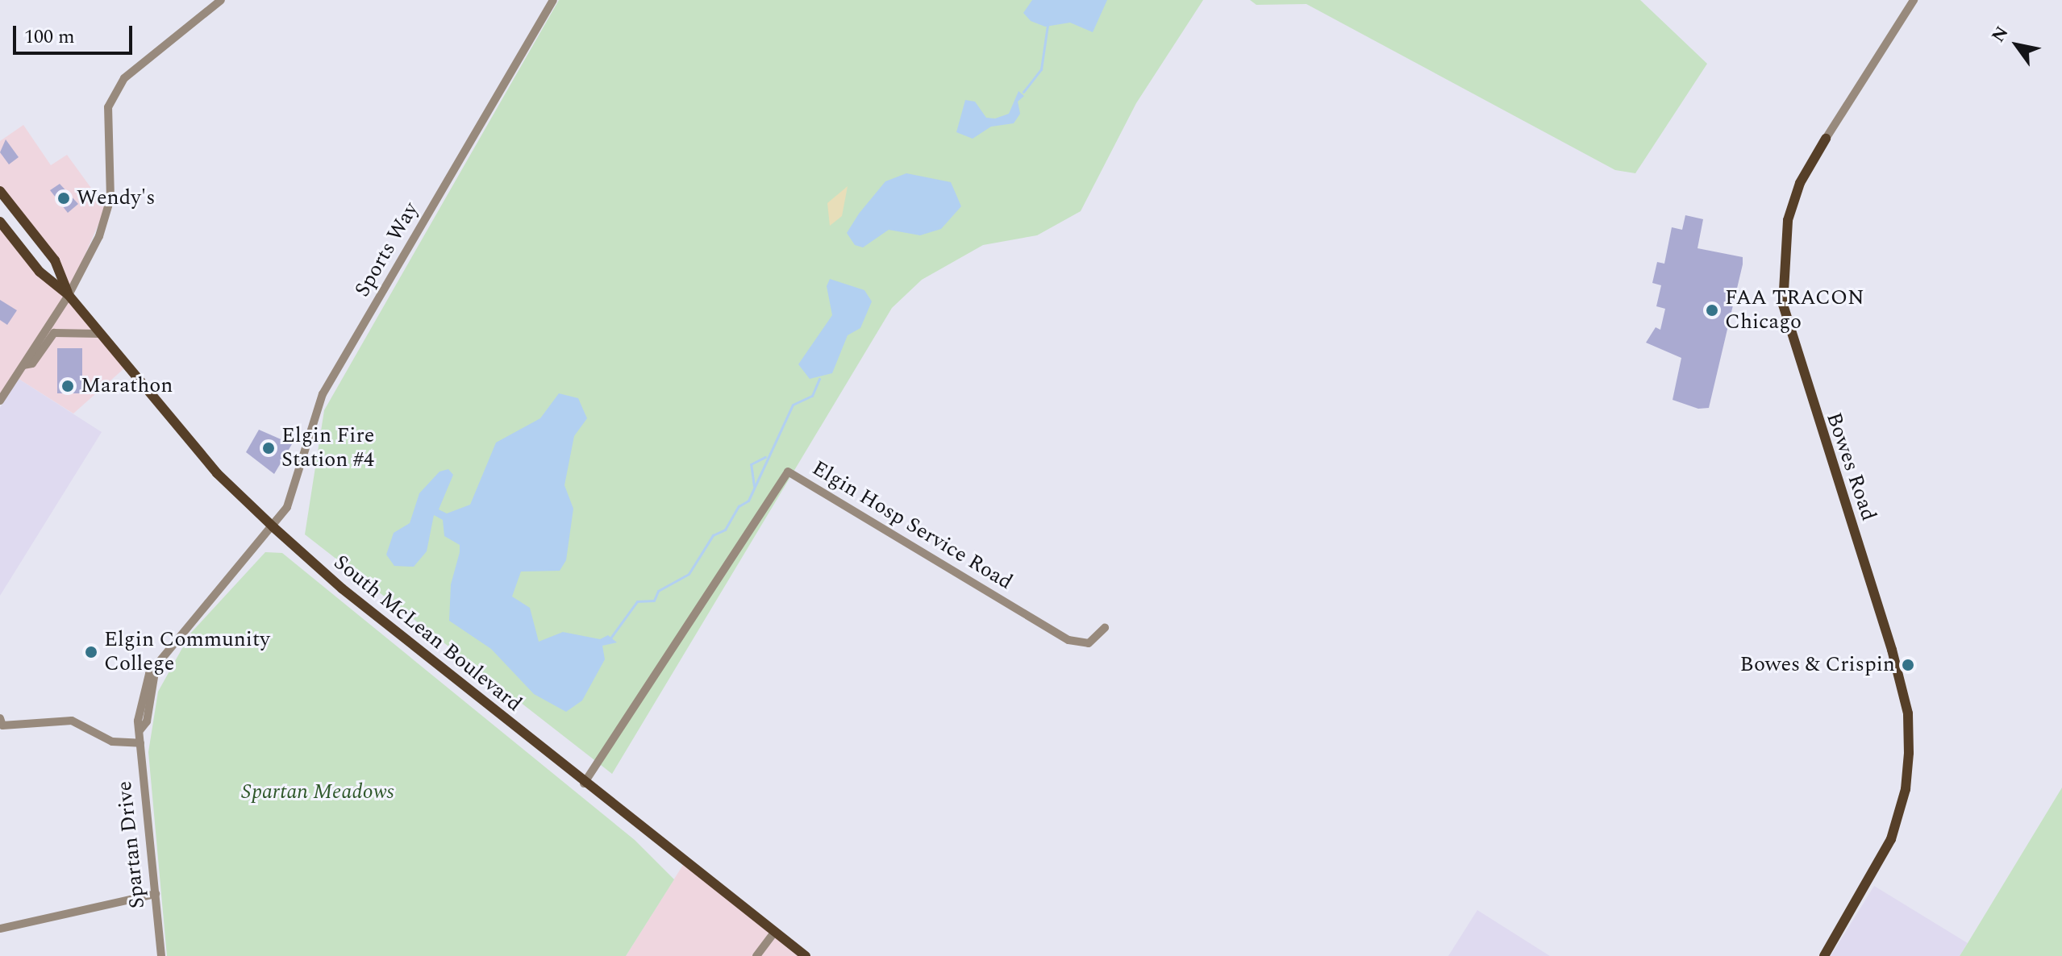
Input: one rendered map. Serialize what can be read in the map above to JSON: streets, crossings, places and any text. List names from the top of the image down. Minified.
{"streets":{"main road":["Bowes Road","South McLean Boulevard"],"street":["Sports Way","Elgin Hosp Service Road","Spartan Drive"]},"crossings":[["Sports Way","South McLean Boulevard"],["Sports Way","Spartan Drive"],["Elgin Hosp Service Road","South McLean Boulevard"],["South McLean Boulevard","Spartan Drive"]],"parks":["Spartan Meadows"],"places":["Wendy's","FAA TRACON Chicago","Marathon","Elgin Fire Station #4","Elgin Community College","Bowes & Crispin"],"scale_bar":"100 m","north":"top left"}
